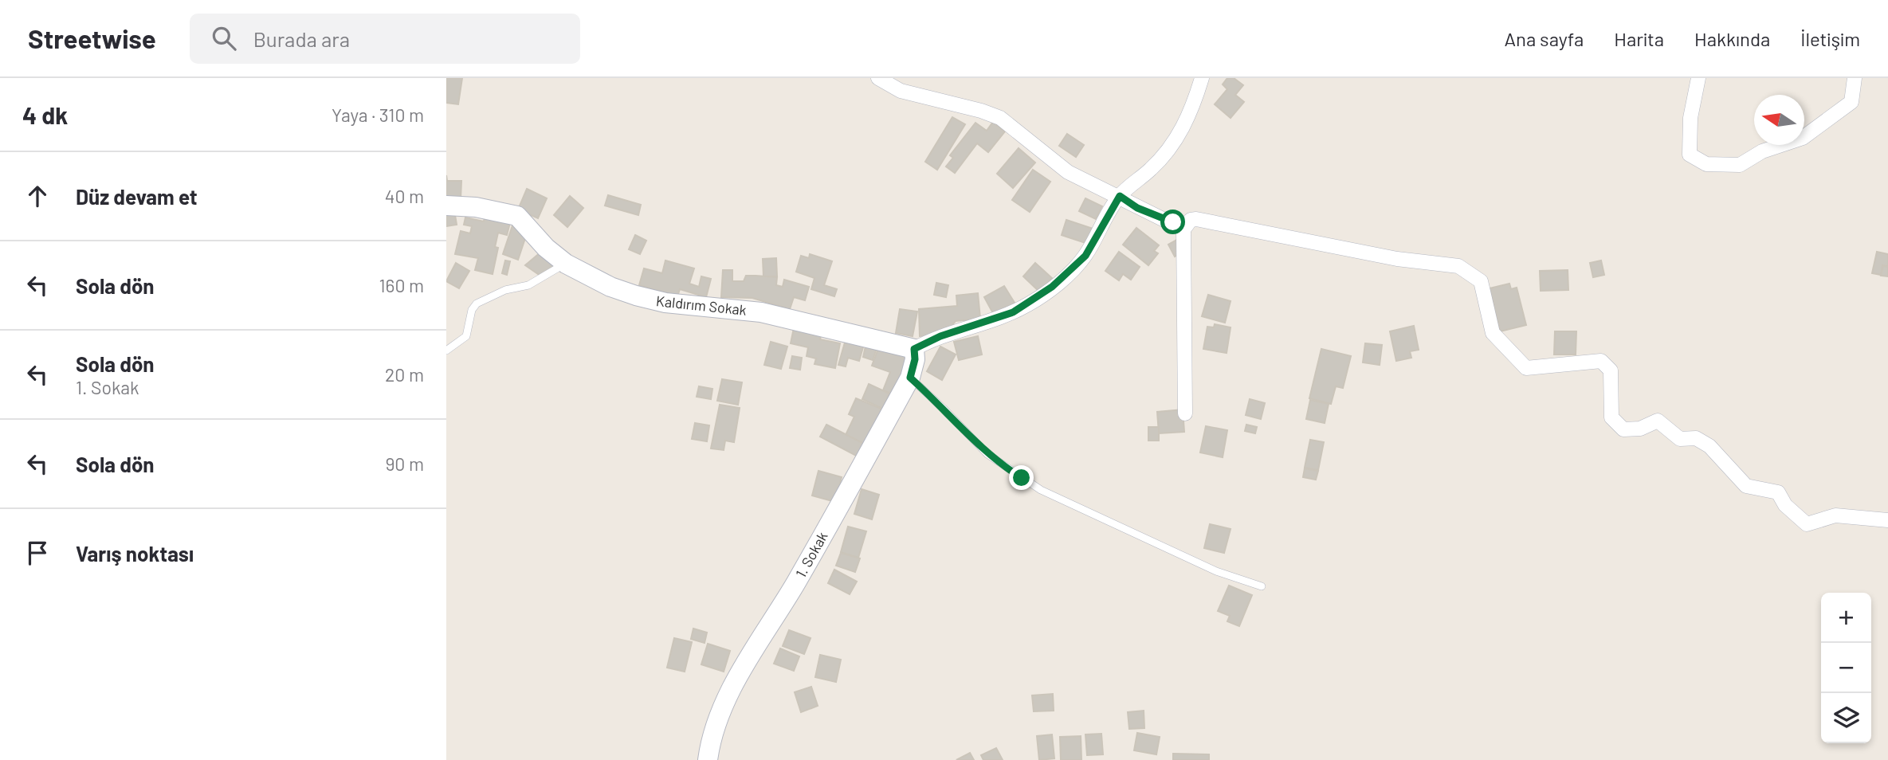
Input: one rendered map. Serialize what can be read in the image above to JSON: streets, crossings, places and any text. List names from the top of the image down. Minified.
{"streets":{"street":["Kaldırım Sokak","1. Sokak"]},"crossings":[["Kaldırım Sokak","1. Sokak"]],"north":"left","page":{"header":"Streetwise","search":"Burada ara","nav":["Ana sayfa","Harita","Hakkında","İletişim"],"heading":["4 dk","Yaya · 310 m"],"list":[["Düz devam et","40 m"],["Sola dön","160 m"],["Sola dön","1. Sokak","20 m"],["Sola dön","90 m"],"Varış noktası"],"map_buttons":["+","−"]}}
